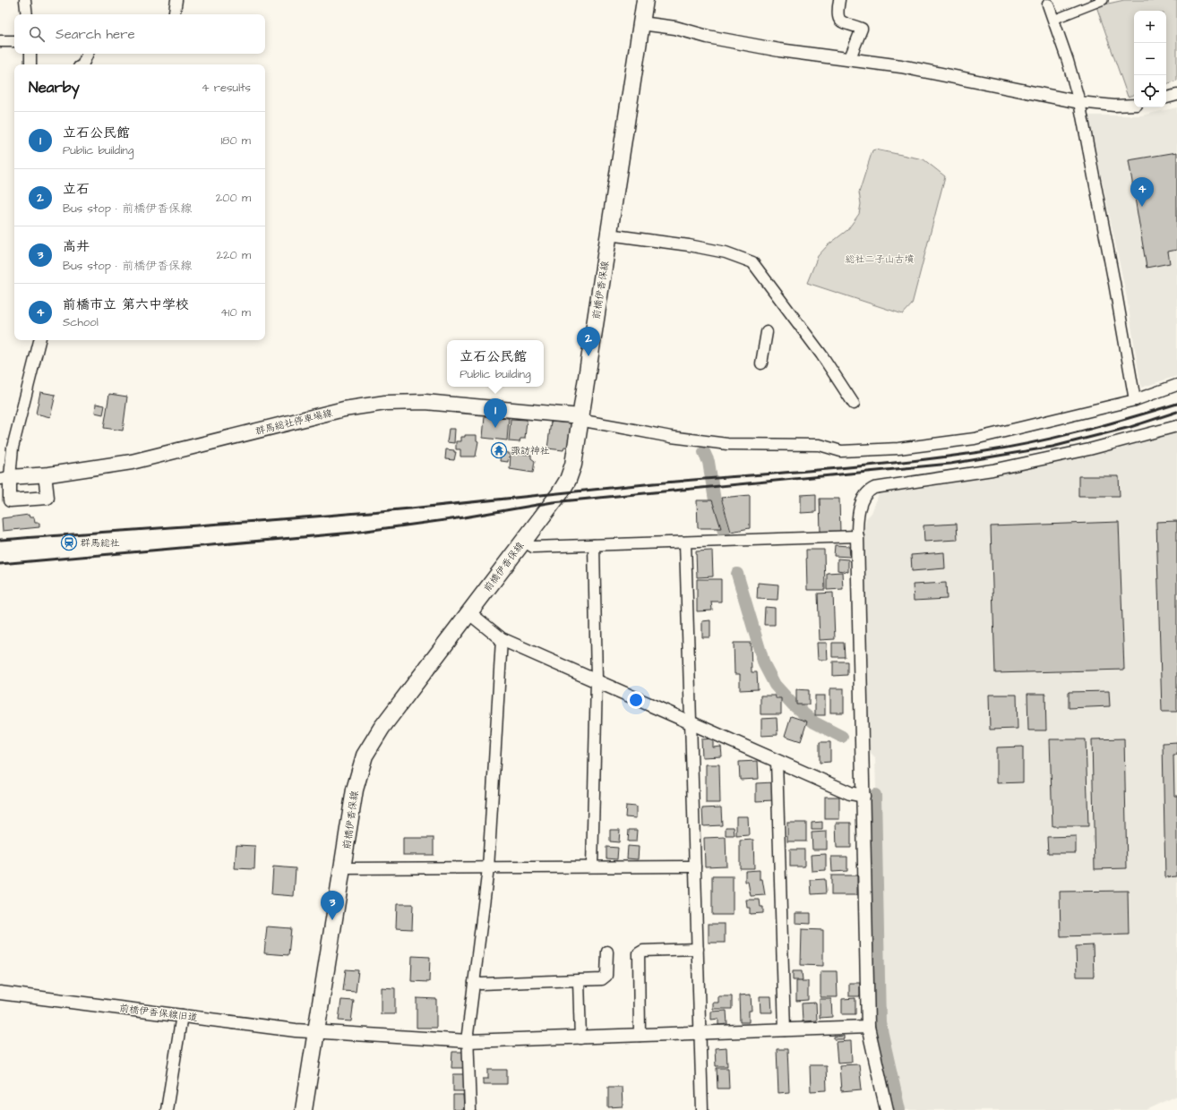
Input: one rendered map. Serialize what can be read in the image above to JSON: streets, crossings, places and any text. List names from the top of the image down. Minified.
{"streets":{"main road":["前橋伊香保線","群馬総社停車場線"],"street":["前橋伊香保線旧道"]},"crossings":[["前橋伊香保線","群馬総社停車場線"],["前橋伊香保線","前橋伊香保線旧道"]],"parks":["総社二子山古墳"],"places":{"temple":["諏訪神社"],"station":["群馬総社"]},"page":{"map_buttons":["+","−"],"search":"Search here","heading":["Nearby","4 results"],"list":[{"mark":"1","name":"立石公民館","note":"Public building","value":"180 m"},{"mark":"2","name":"立石","note":"Bus stop · 前橋伊香保線","value":"200 m"},{"mark":"3","name":"高井","note":"Bus stop · 前橋伊香保線","value":"220 m"},{"mark":"4","name":"前橋市立 第六中学校","note":"School","value":"410 m"}],"pins":["4","2","1","3"],"popup":["立石公民館","Public building"]}}
